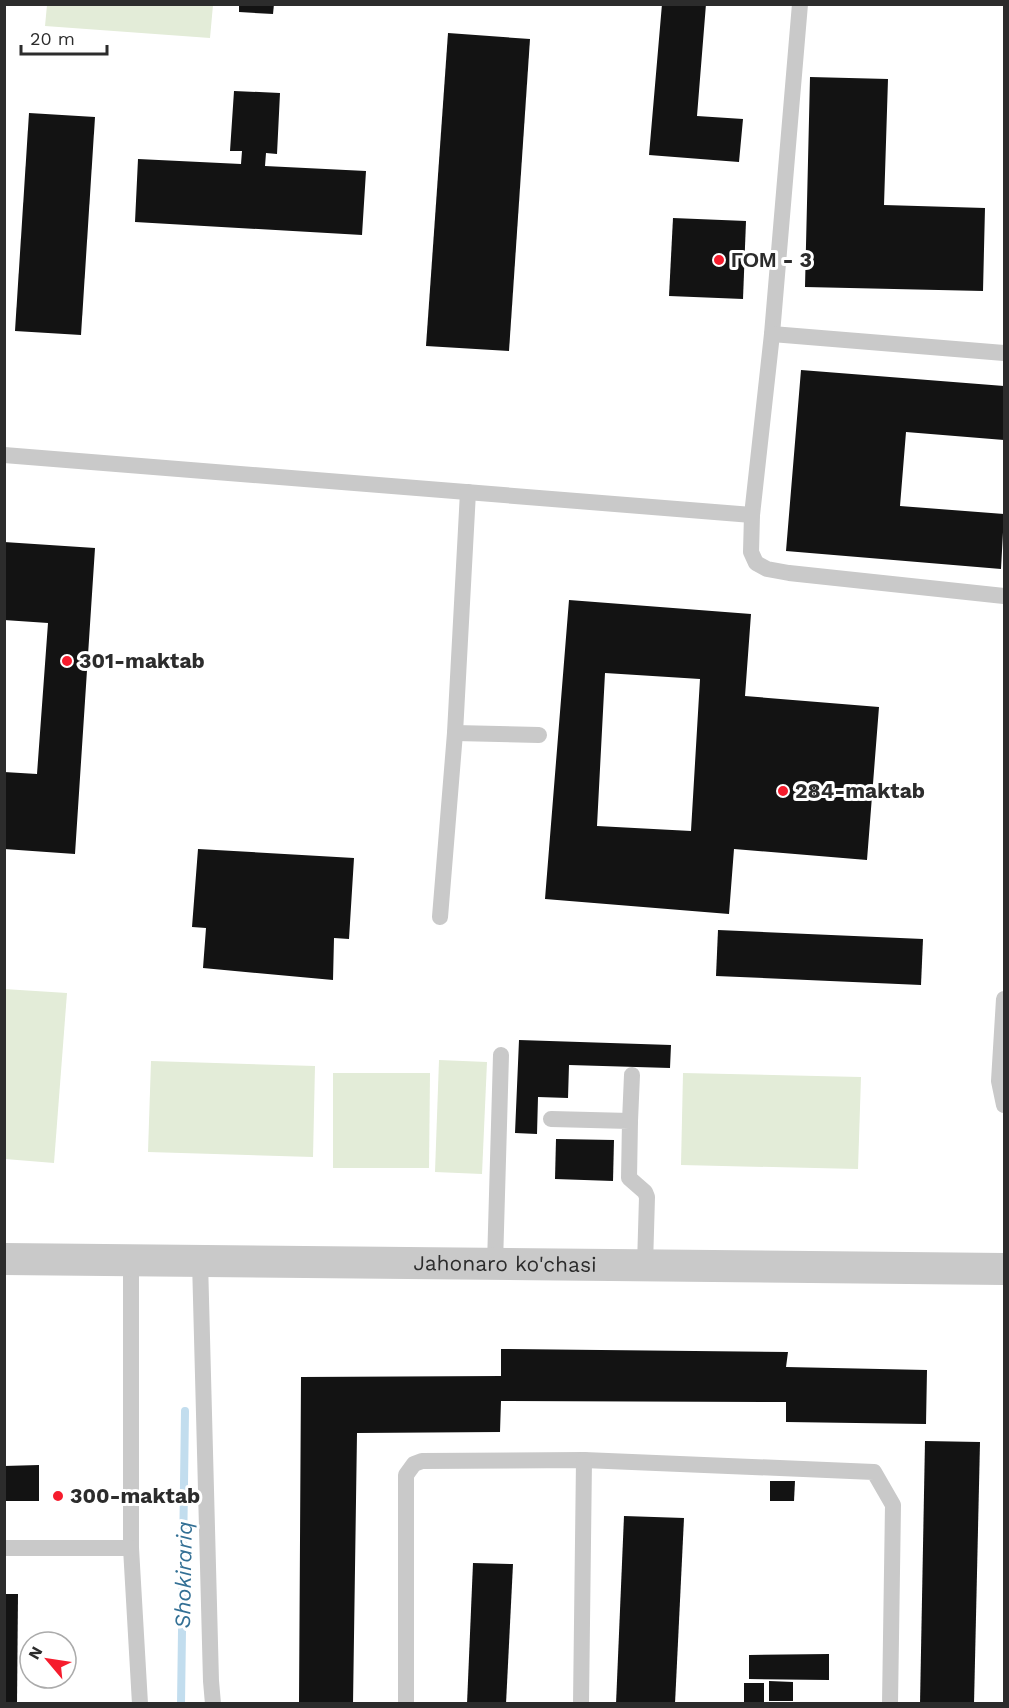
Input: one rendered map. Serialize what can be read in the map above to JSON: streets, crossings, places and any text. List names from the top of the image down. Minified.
{"streets":{"street":["Jahonaro ko'chasi"]},"water":["Shokirariq"],"places":["ГОМ - 3","301-maktab","284-maktab","300-maktab"],"scale_bar":"20 m","north":"top left"}
